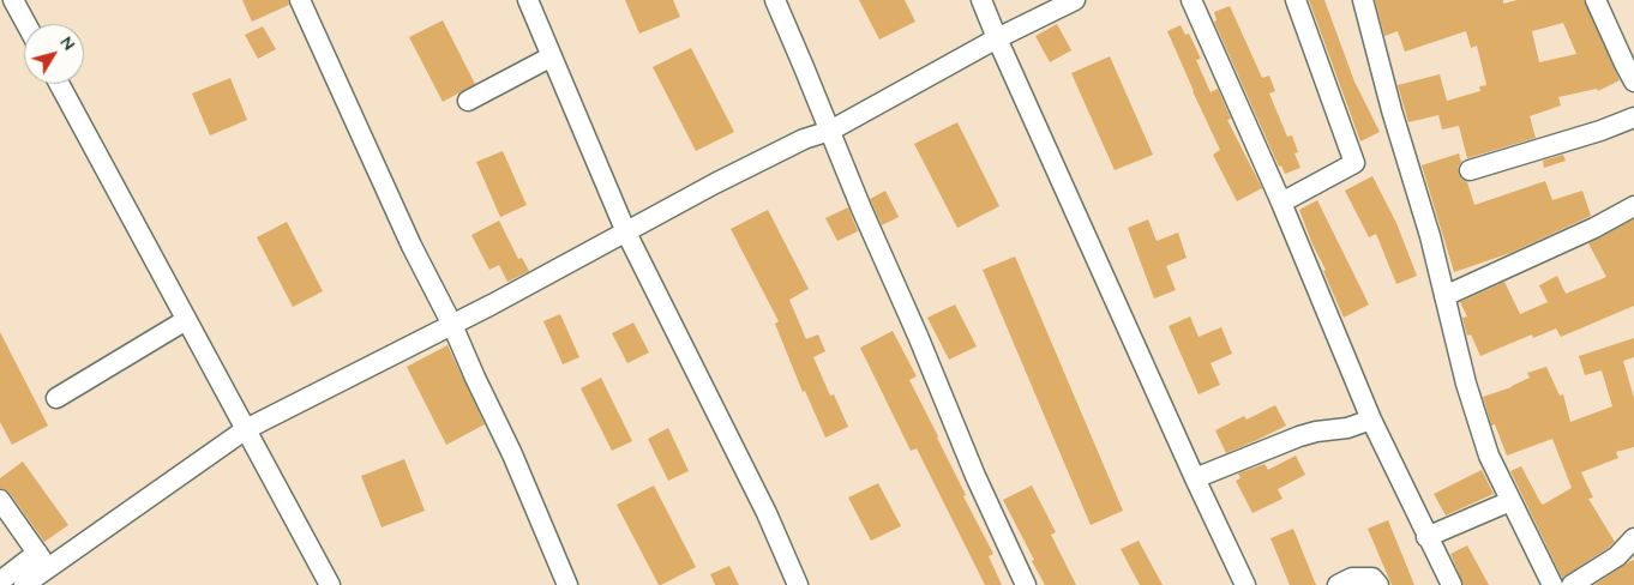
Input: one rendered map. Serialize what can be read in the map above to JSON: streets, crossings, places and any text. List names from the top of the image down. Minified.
{"north":"top right"}
